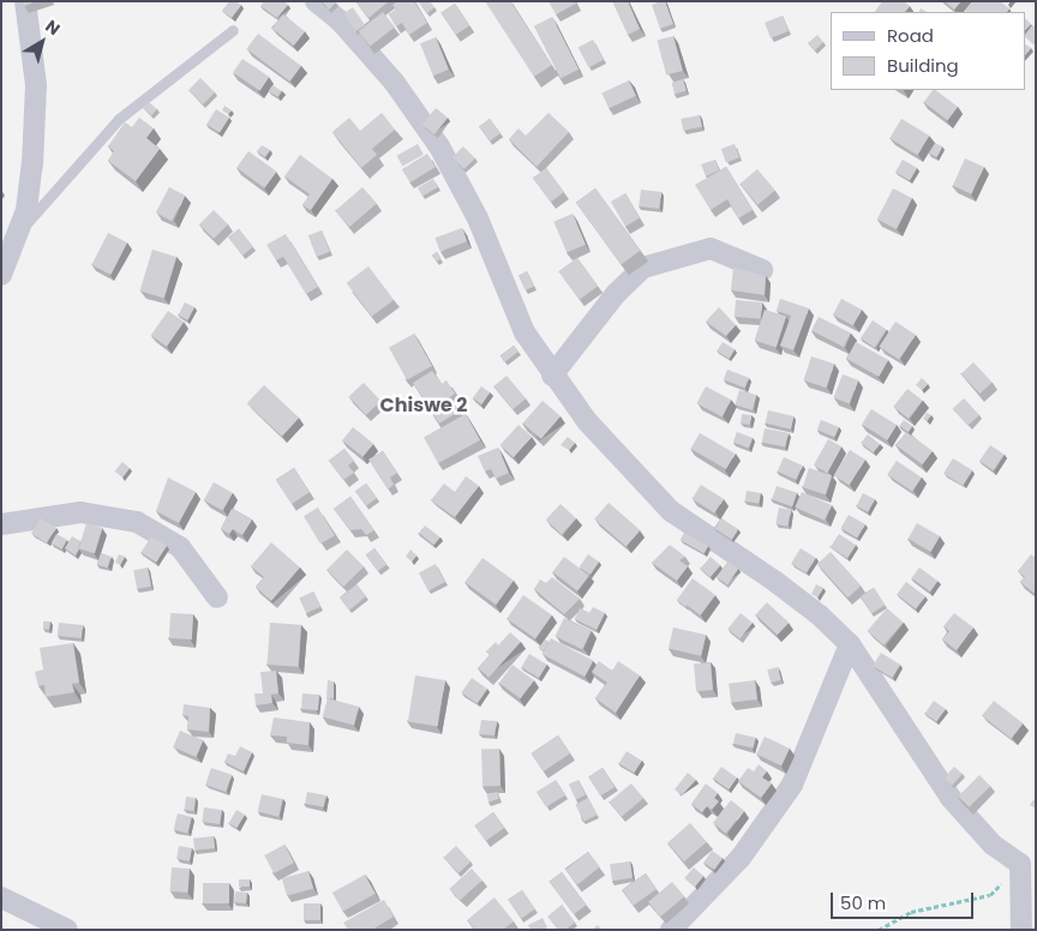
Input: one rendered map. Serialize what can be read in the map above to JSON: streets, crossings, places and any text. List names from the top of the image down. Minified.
{"districts":["Chiswe 2"],"legend":["Road","Building"],"scale_bar":"50 m","north":"top right"}
